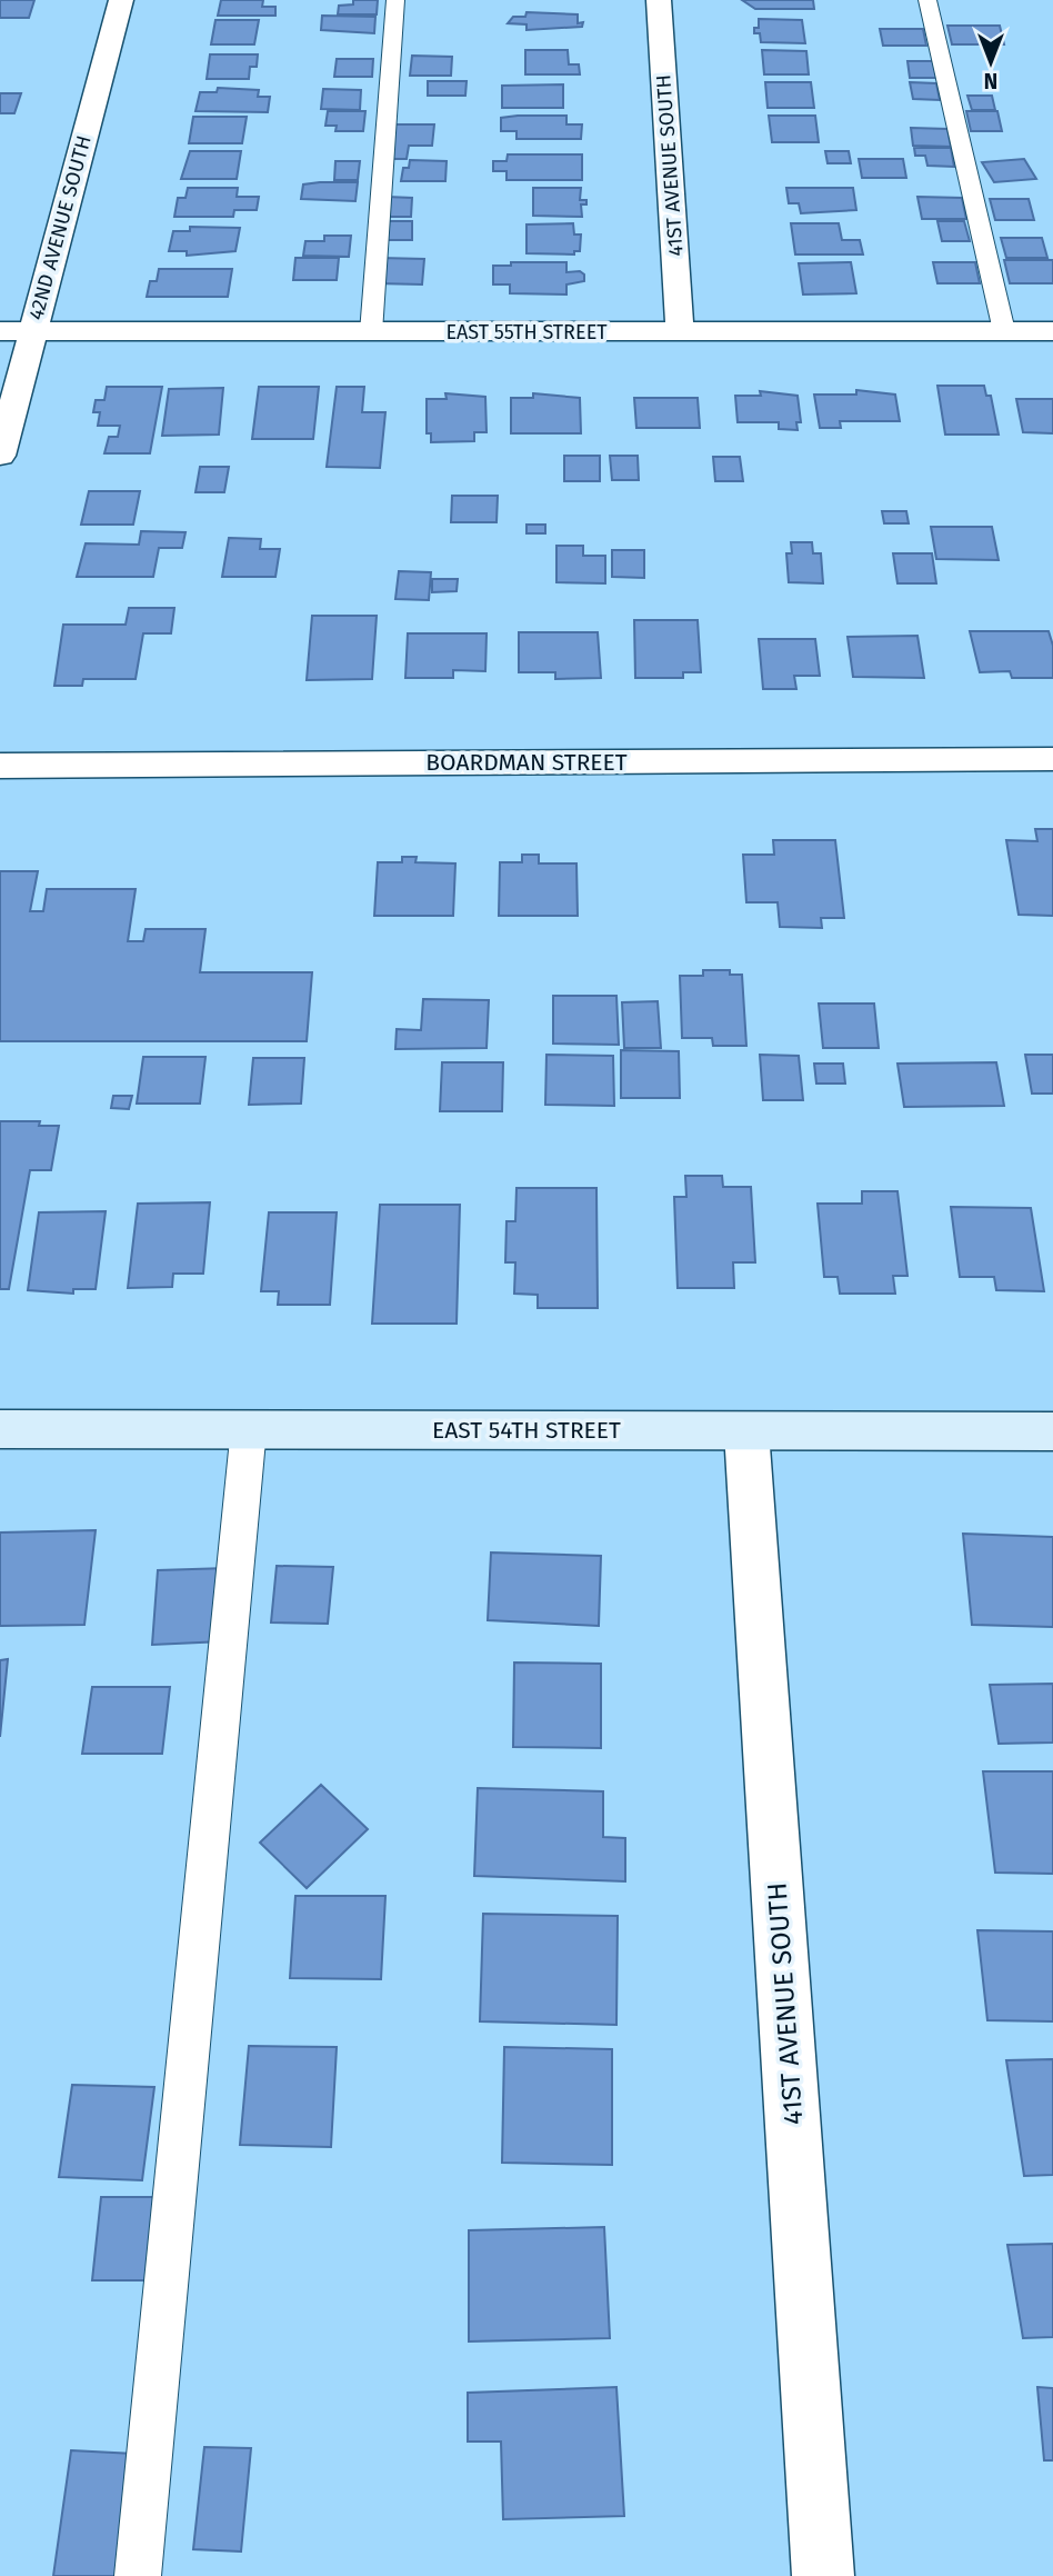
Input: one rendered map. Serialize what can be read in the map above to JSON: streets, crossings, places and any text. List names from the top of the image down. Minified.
{"streets":{"street":["41ST AVENUE SOUTH","42ND AVENUE SOUTH","EAST 55TH STREET","BOARDMAN STREET","EAST 54TH STREET"]},"crossings":[["41ST AVENUE SOUTH","EAST 55TH STREET"],["41ST AVENUE SOUTH","EAST 54TH STREET"],["42ND AVENUE SOUTH","EAST 55TH STREET"]],"north":"bottom"}
